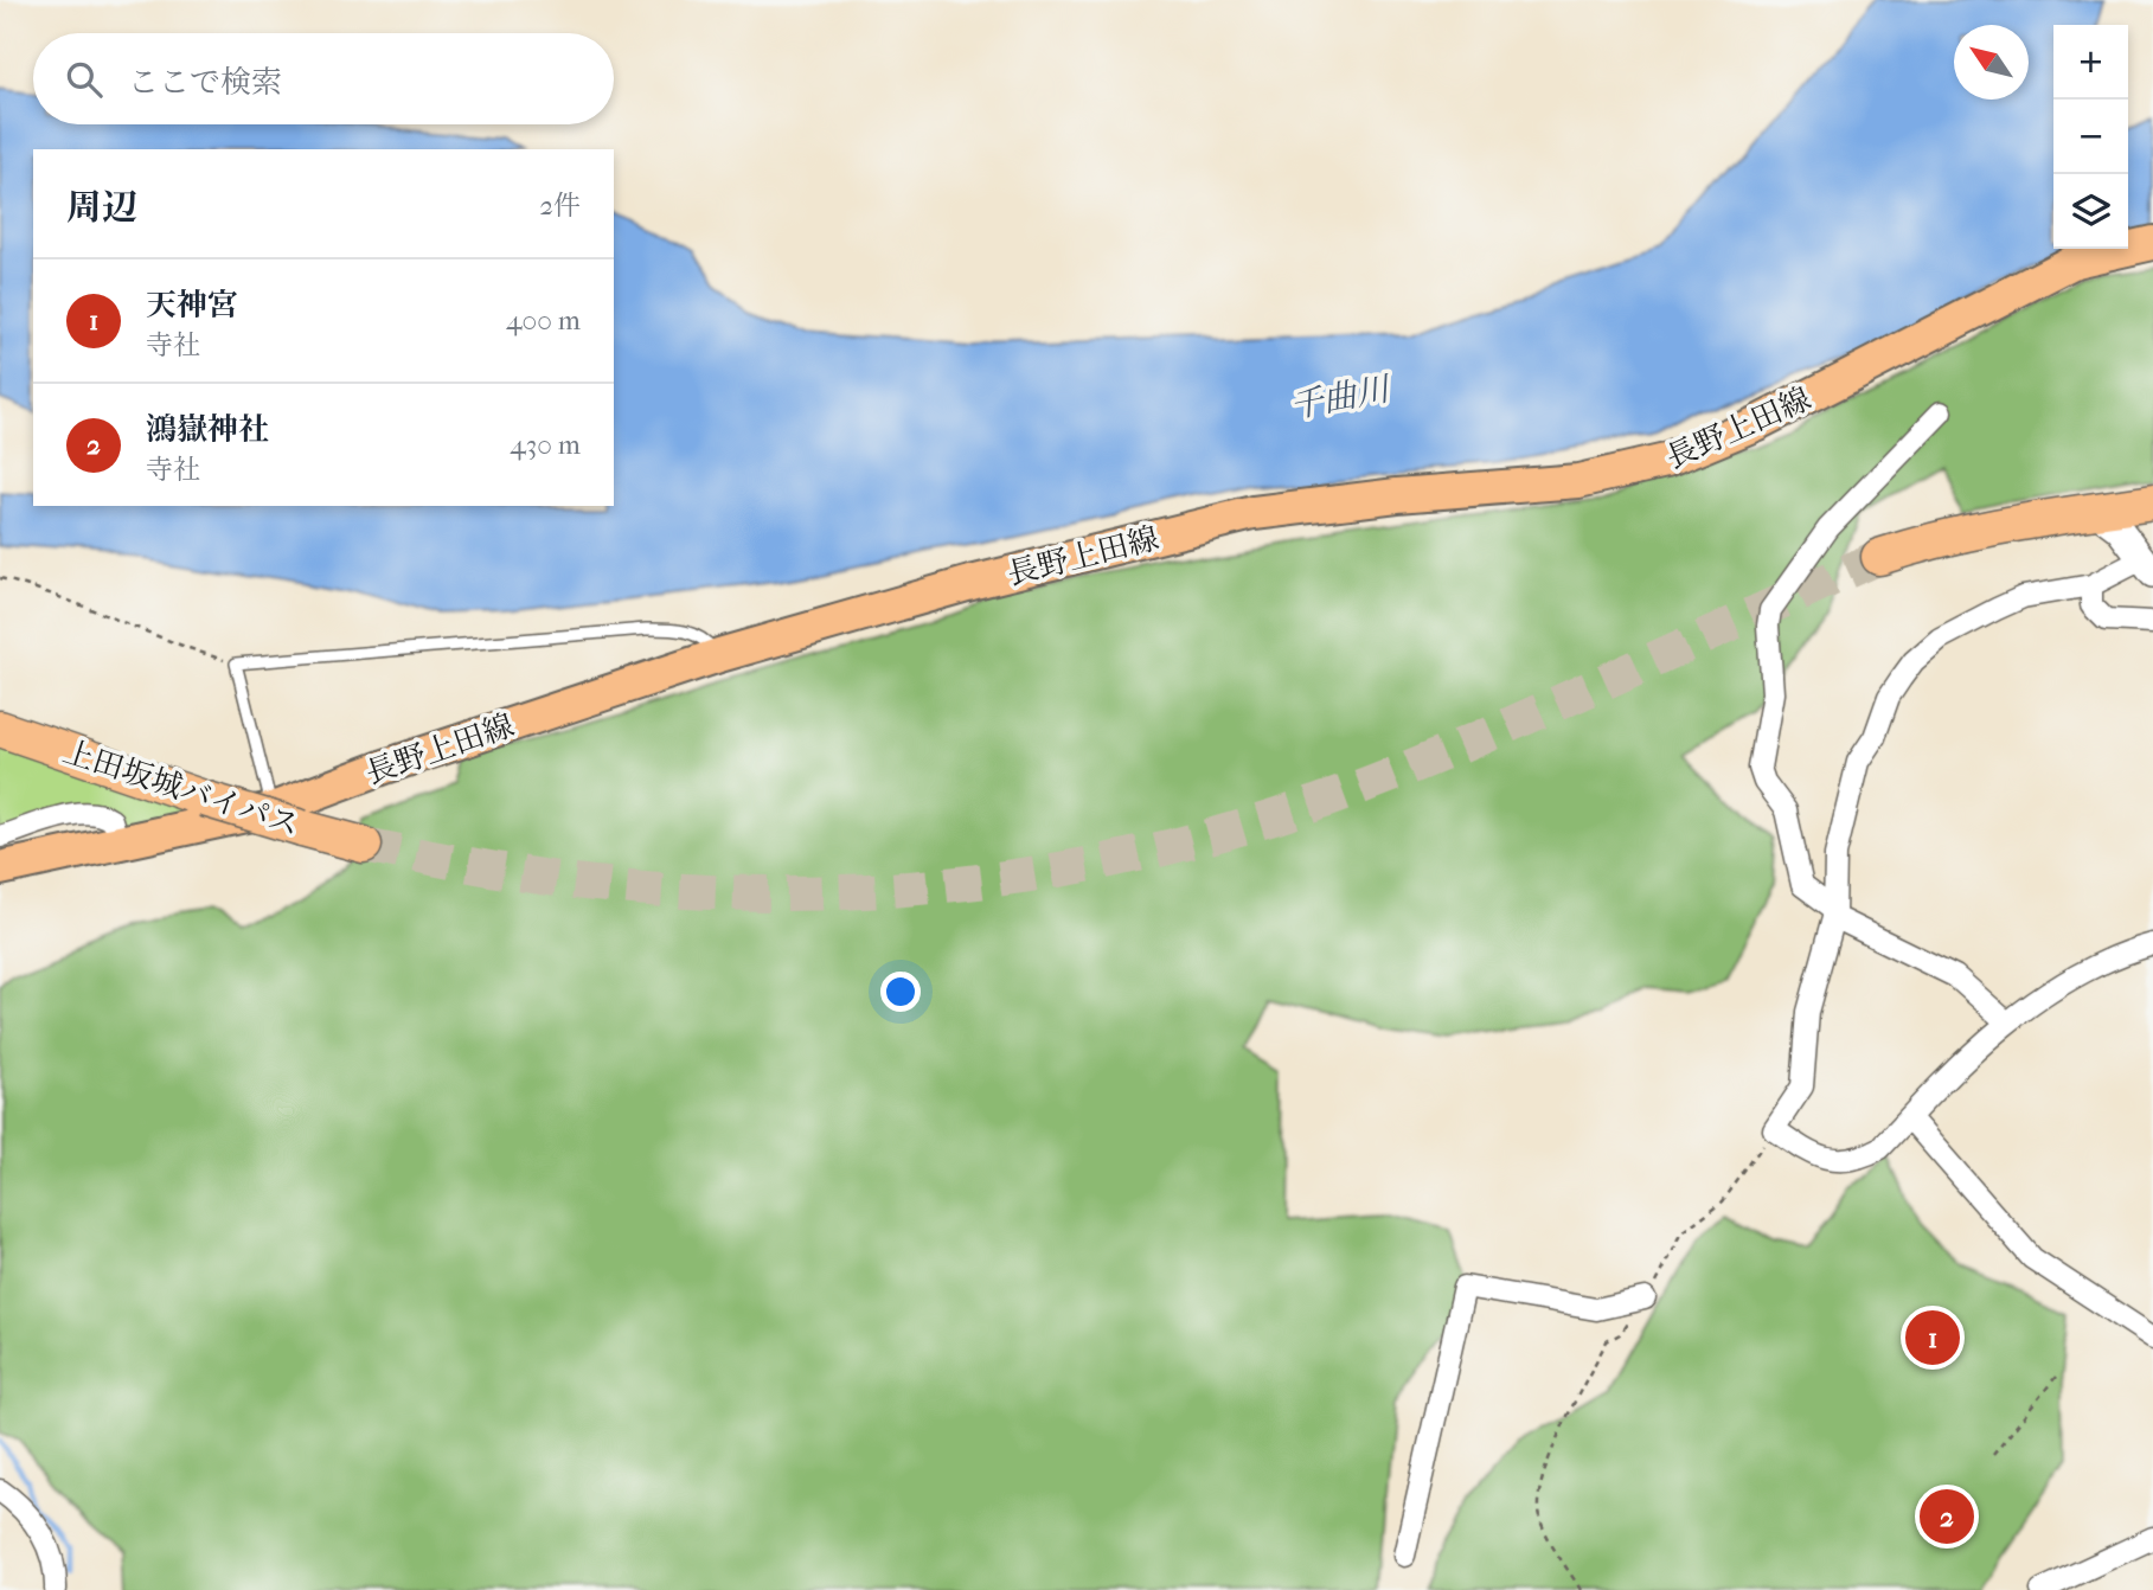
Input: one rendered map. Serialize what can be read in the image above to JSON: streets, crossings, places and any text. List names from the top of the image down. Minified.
{"streets":{"highway":["上田坂城バイパス"],"main road":["長野上田線"]},"water":["千曲川"],"north":"top left","page":{"map_buttons":["+","−"],"search":"ここで検索","heading":["周辺","2件"],"list":[{"mark":"1","name":"天神宮","note":"寺社","value":"400 m"},{"mark":"2","name":"鴻嶽神社","note":"寺社","value":"430 m"}],"pins":["1","2"]}}
